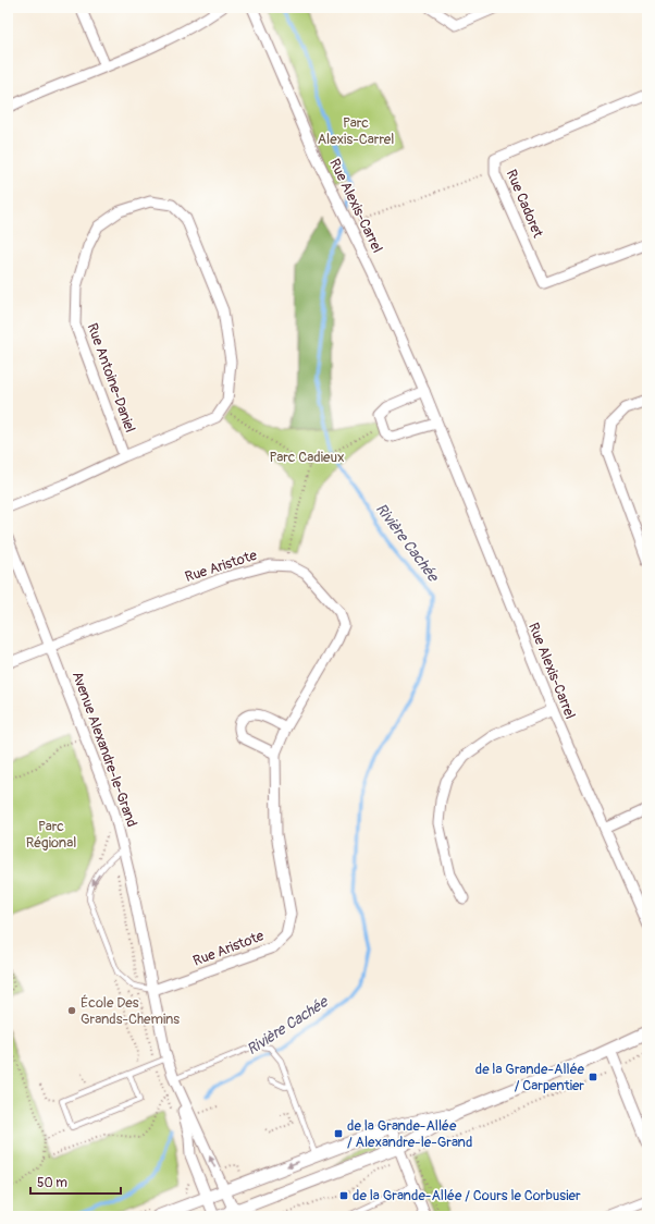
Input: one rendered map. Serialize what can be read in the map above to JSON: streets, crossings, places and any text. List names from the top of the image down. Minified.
{"streets":{"street":["Rue Cadoret","Rue Alexis-Carrel","Rue Antoine-Daniel","Rue Aristote","Avenue Alexandre-le-Grand"]},"crossings":[["Rue Aristote","Avenue Alexandre-le-Grand"]],"water":["Rivière Cachée"],"parks":["Parc Alexis-Carrel","Parc Cadieux","Parc Régional"],"places":{"other":["École Des Grands-Chemins"],"transit":["de la Grande-Allée / Carpentier","de la Grande-Allée / Alexandre-le-Grand","de la Grande-Allée / Cours le Corbusier"]},"scale_bar":"50 m"}
